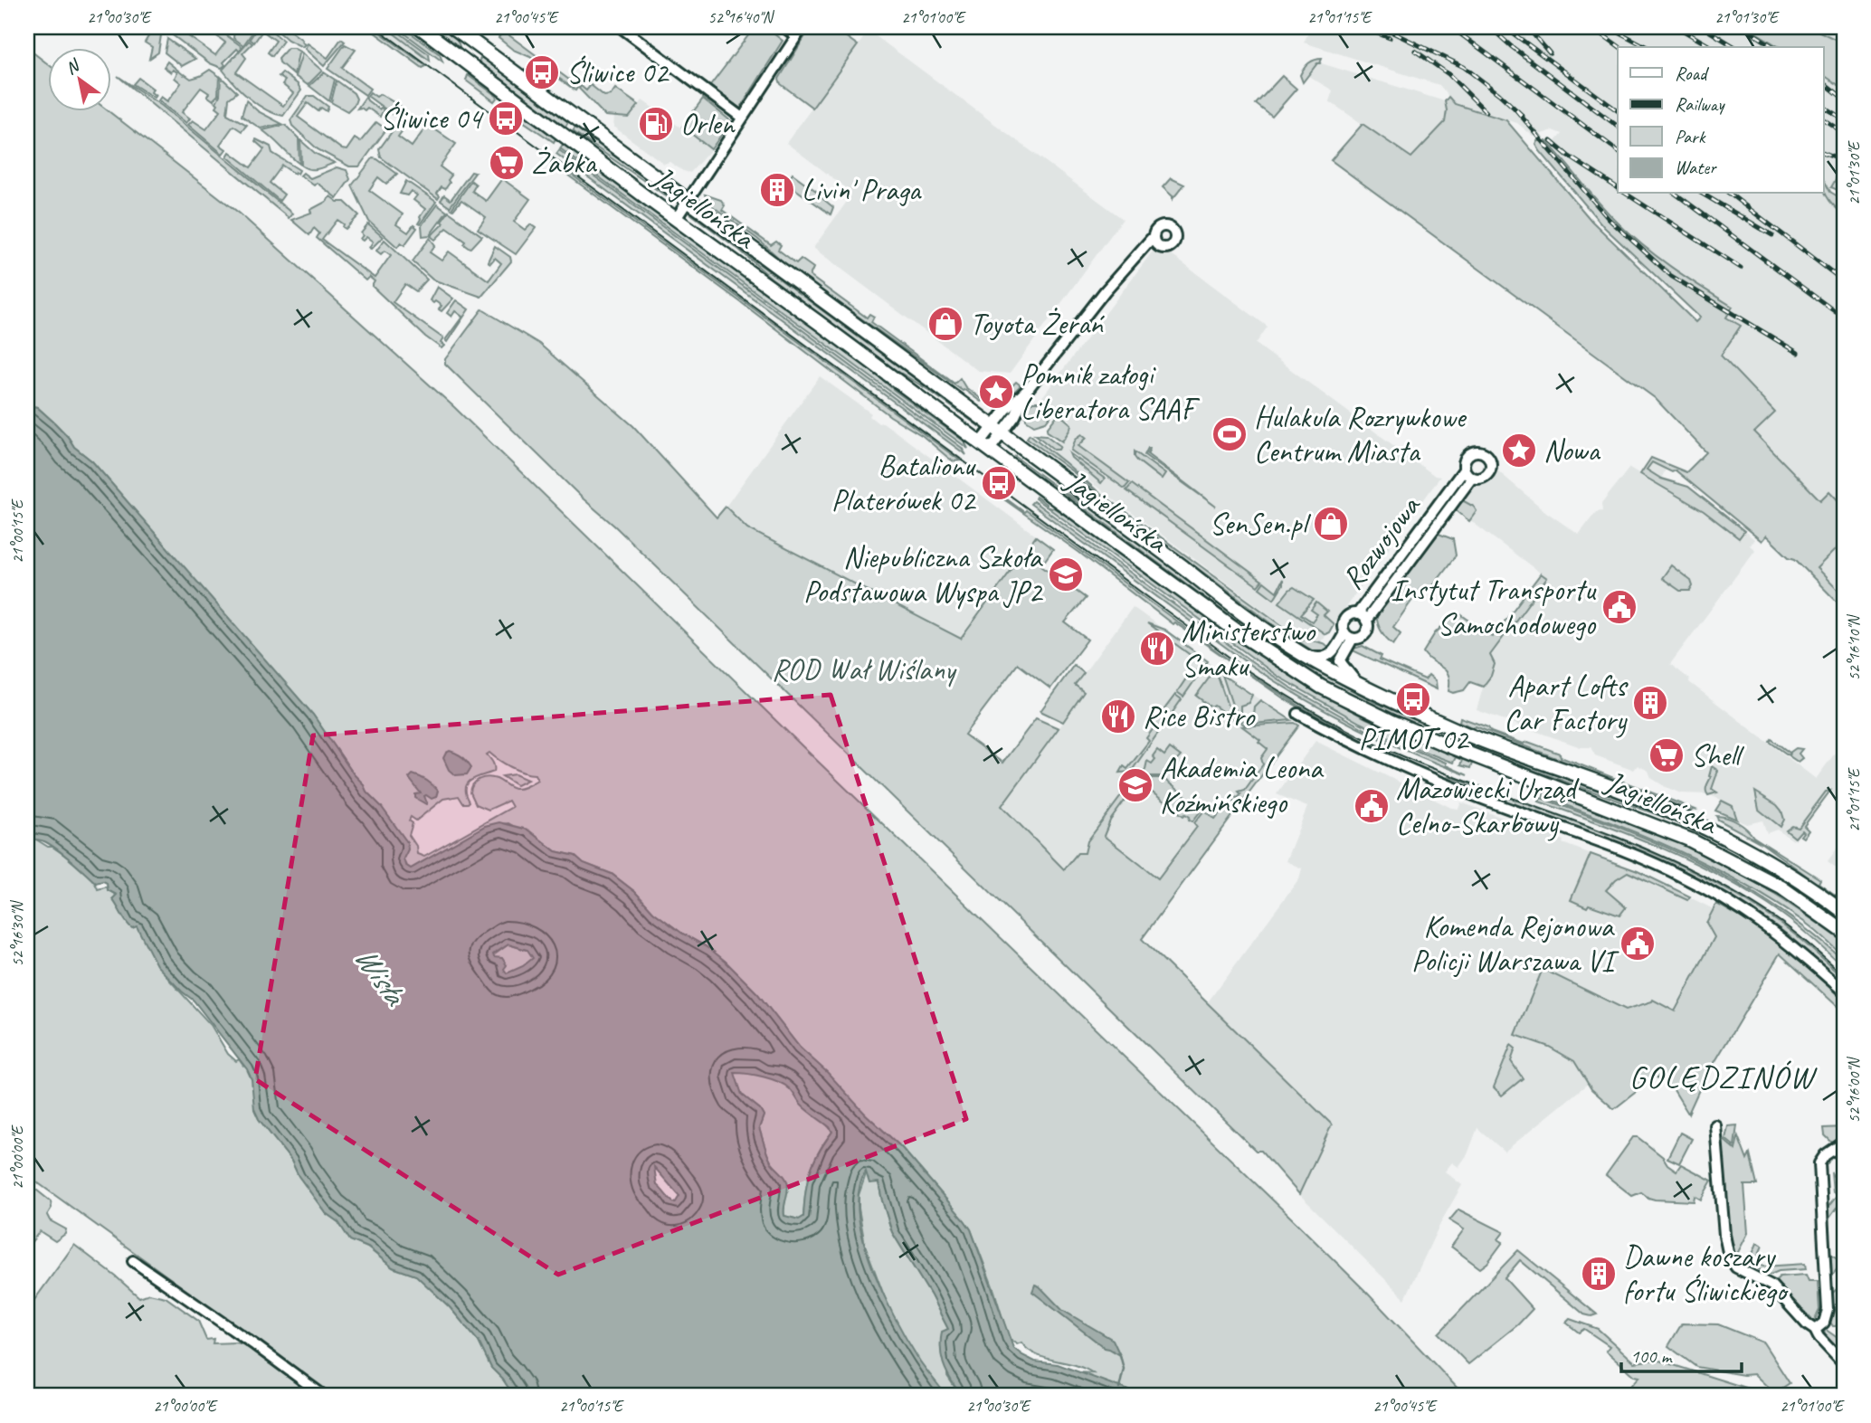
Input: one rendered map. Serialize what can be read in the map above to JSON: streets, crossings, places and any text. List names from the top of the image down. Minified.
{"streets":{"main road":["Jagiellońska"],"street":["Rozwojowa"]},"crossings":[["Jagiellońska","Rozwojowa"]],"districts":["GOLĘDZINÓW"],"water":["Wisła"],"parks":["ROD Wał Wiślany"],"places":{"bus stop":["Śliwice 02","Śliwice 04","Batalionu Platerówek 02","PIMOT 02"],"fuel station":["Orlen"],"supermarket":["Żabka","Shell"],"building":["Livin' Praga","Apart Lofts Car Factory","Dawne koszary fortu Śliwickiego"],"shop":["Toyota Żerań","SenSen.pl"],"place":["Pomnik załogi Liberatora SAAF","Nowa"],"sports":["Hulakula Rozrywkowe Centrum Miasta"],"school or university":["Niepubliczna Szkoła Podstawowa Wyspa JP2","Akademia Leona Koźmińskiego"],"public building":["Instytut Transportu Samochodowego","Mazowiecki Urząd Celno-Skarbowy","Komenda Rejonowa Policji Warszawa VI"],"restaurant":["Ministerstwo Smaku","Rice Bistro"]},"legend":["Road","Railway","Park","Water"],"scale_bar":"100 m","north":"top left","coordinates":["21°00'30\"E","21°00'45\"E","52°16'40\"N","21°01'00\"E","21°01'15\"E","21°01'30\"E","21°00'15\"E","52°16'10\"N","52°16'30\"N","52°16'00\"N","21°00'00\"E"]}
